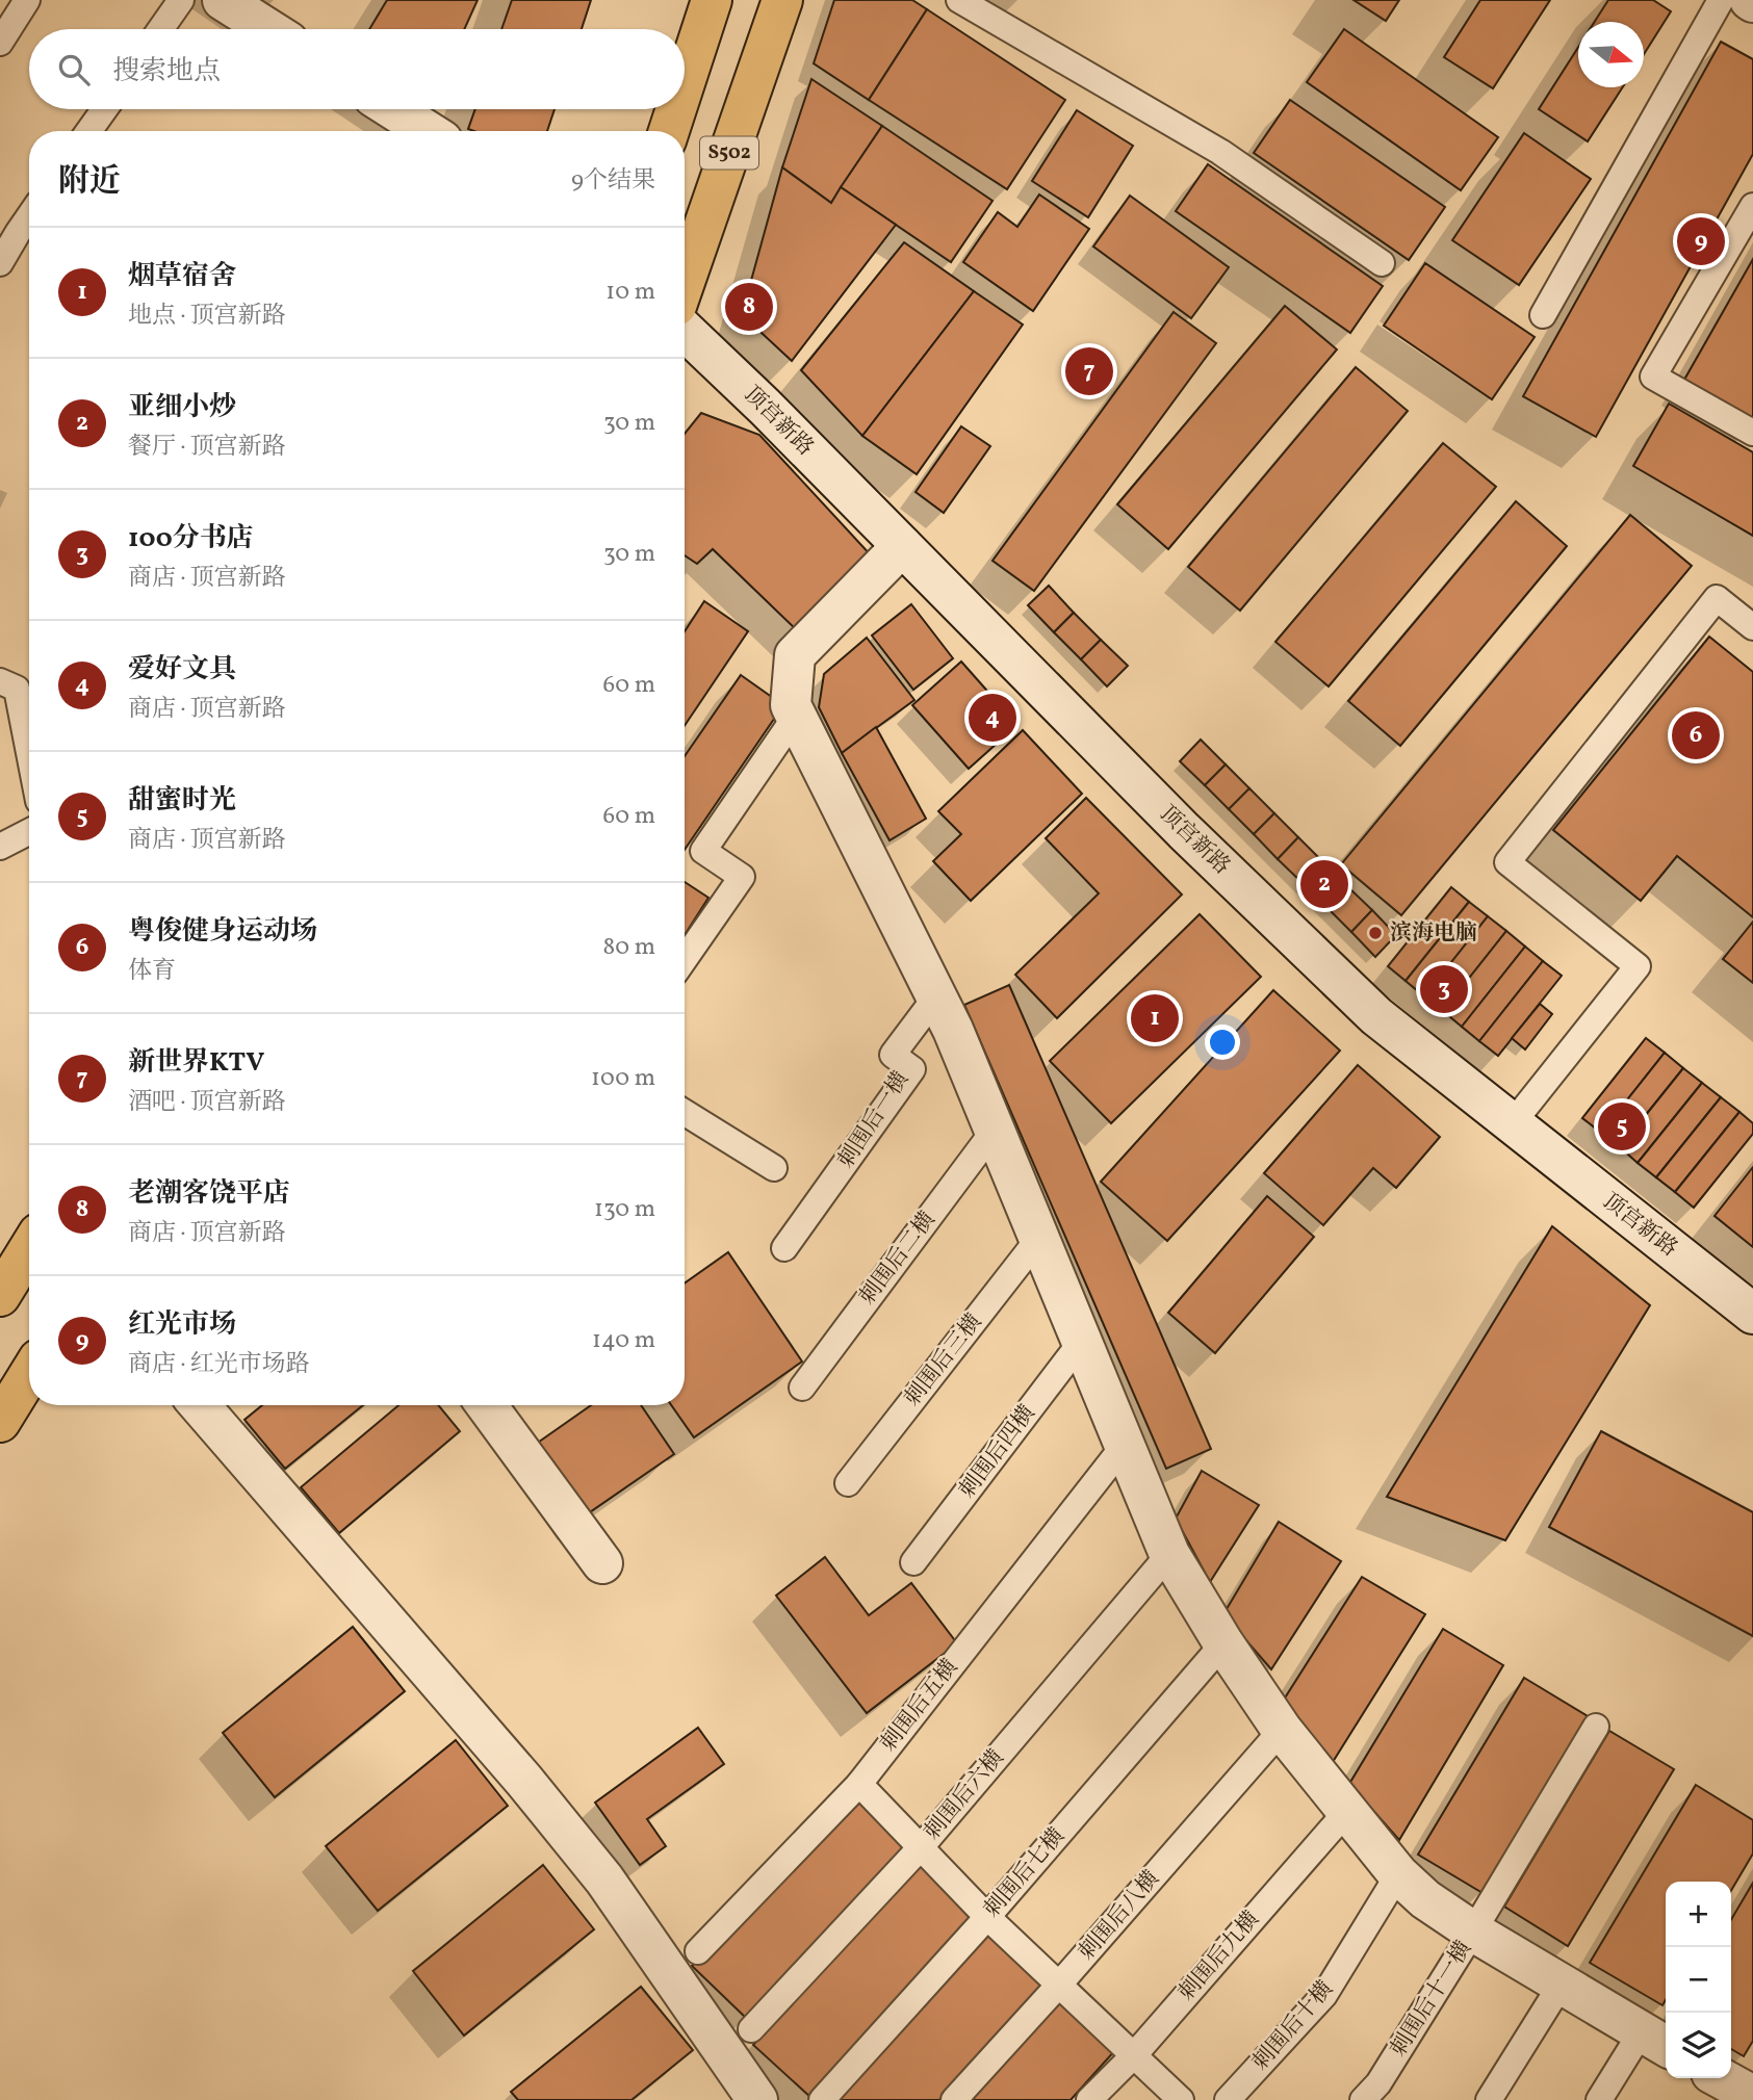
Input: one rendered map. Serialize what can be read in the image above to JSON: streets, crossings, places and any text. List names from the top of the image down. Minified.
{"streets":{"main road":["S502"],"street":["顶宫新路"],"lane":["刺围后一横","刺围后二横","刺围后三横","刺围后四横","刺围后五横","刺围后六横","刺围后七横","刺围后八横","刺围后九横","刺围后十一横","刺围后十横"]},"places":["滨海电脑"],"north":"right","page":{"search":"搜索地点","heading":["附近","9个结果"],"pins":["9","8","7","4","6","2","3","1","5"],"list":[{"mark":"1","name":"烟草宿舍","note":"地点 · 顶宫新路","value":"10 m"},{"mark":"2","name":"亚细小炒","note":"餐厅 · 顶宫新路","value":"30 m"},{"mark":"3","name":"100分书店","note":"商店 · 顶宫新路","value":"30 m"},{"mark":"4","name":"爱好文具","note":"商店 · 顶宫新路","value":"60 m"},{"mark":"5","name":"甜蜜时光","note":"商店 · 顶宫新路","value":"60 m"},{"mark":"6","name":"粤俊健身运动场","note":"体育","value":"80 m"},{"mark":"7","name":"新世界KTV","note":"酒吧 · 顶宫新路","value":"100 m"},{"mark":"8","name":"老潮客饶平店","note":"商店 · 顶宫新路","value":"130 m"},{"mark":"9","name":"红光市场","note":"商店 · 红光市场路","value":"140 m"}],"map_buttons":["+","−"]}}
